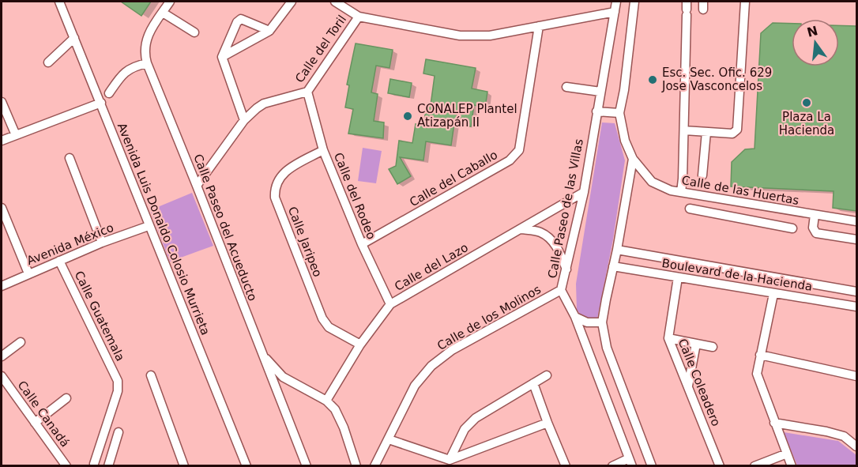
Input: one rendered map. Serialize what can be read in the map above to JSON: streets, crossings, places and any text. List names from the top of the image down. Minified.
{"streets":{"street":["Calle del Toril","Calle del Caballo","Calle de las Huertas","Calle del Rodeo","Calle Paseo de las Villas","Calle Paseo del Acueducto","Avenida Luis Donaldo Colosio Murrieta","Calle Jaripeo","Avenida México","Calle del Lazo","Boulevard de la Hacienda","Calle Guatemala","Calle de los Molinos","Calle Coleadero","Calle Canadá"]},"crossings":[["Calle del Toril","Calle del Caballo"],["Calle del Toril","Calle del Rodeo"],["Calle del Toril","Calle Paseo de las Villas"],["Calle del Toril","Calle Paseo del Acueducto"],["Calle del Caballo","Calle del Rodeo"],["Calle del Rodeo","Calle Jaripeo"],["Calle del Rodeo","Calle del Lazo"],["Calle Paseo de las Villas","Calle del Lazo"],["Calle Paseo de las Villas","Calle de los Molinos"],["Avenida Luis Donaldo Colosio Murrieta","Avenida México"],["Calle Jaripeo","Calle del Lazo"],["Avenida México","Calle Guatemala"],["Boulevard de la Hacienda","Calle Coleadero"]],"places":["Esc. Sec. Ofic. 629 Jose Vasconcelos","Plaza La Hacienda","CONALEP Plantel Atizapán II"],"north":"top"}
